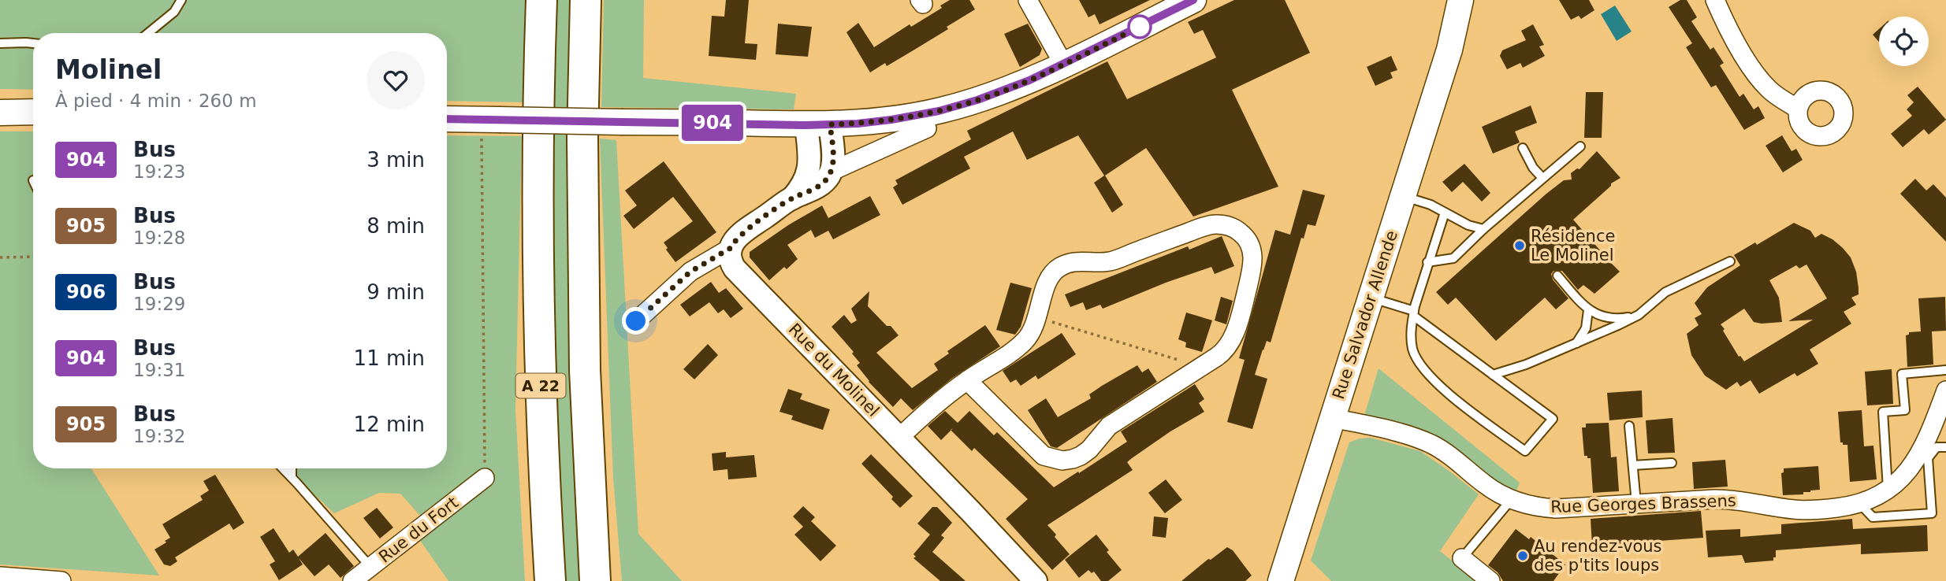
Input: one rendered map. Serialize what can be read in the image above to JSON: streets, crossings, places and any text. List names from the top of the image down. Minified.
{"streets":{"highway":["A 22"],"main road":["Rue Salvador Allende"],"street":["Rue du Molinel","Rue Georges Brassens","Rue du Fort"]},"crossings":[["Rue Salvador Allende","Rue Georges Brassens"]],"places":["Résidence Le Molinel","Au rendez-vous des p'tits loups"],"lines":["bus line 904"],"page":{"on_map":"904","heading":["Molinel","À pied · 4 min · 260 m"],"list":[{"mark":"904","name":"Bus","note":"19:23","value":"3 min"},{"mark":"905","name":"Bus","note":"19:28","value":"8 min"},{"mark":"906","name":"Bus","note":"19:29","value":"9 min"},{"mark":"904","name":"Bus","note":"19:31","value":"11 min"},{"mark":"905","name":"Bus","note":"19:32","value":"12 min"}]}}
